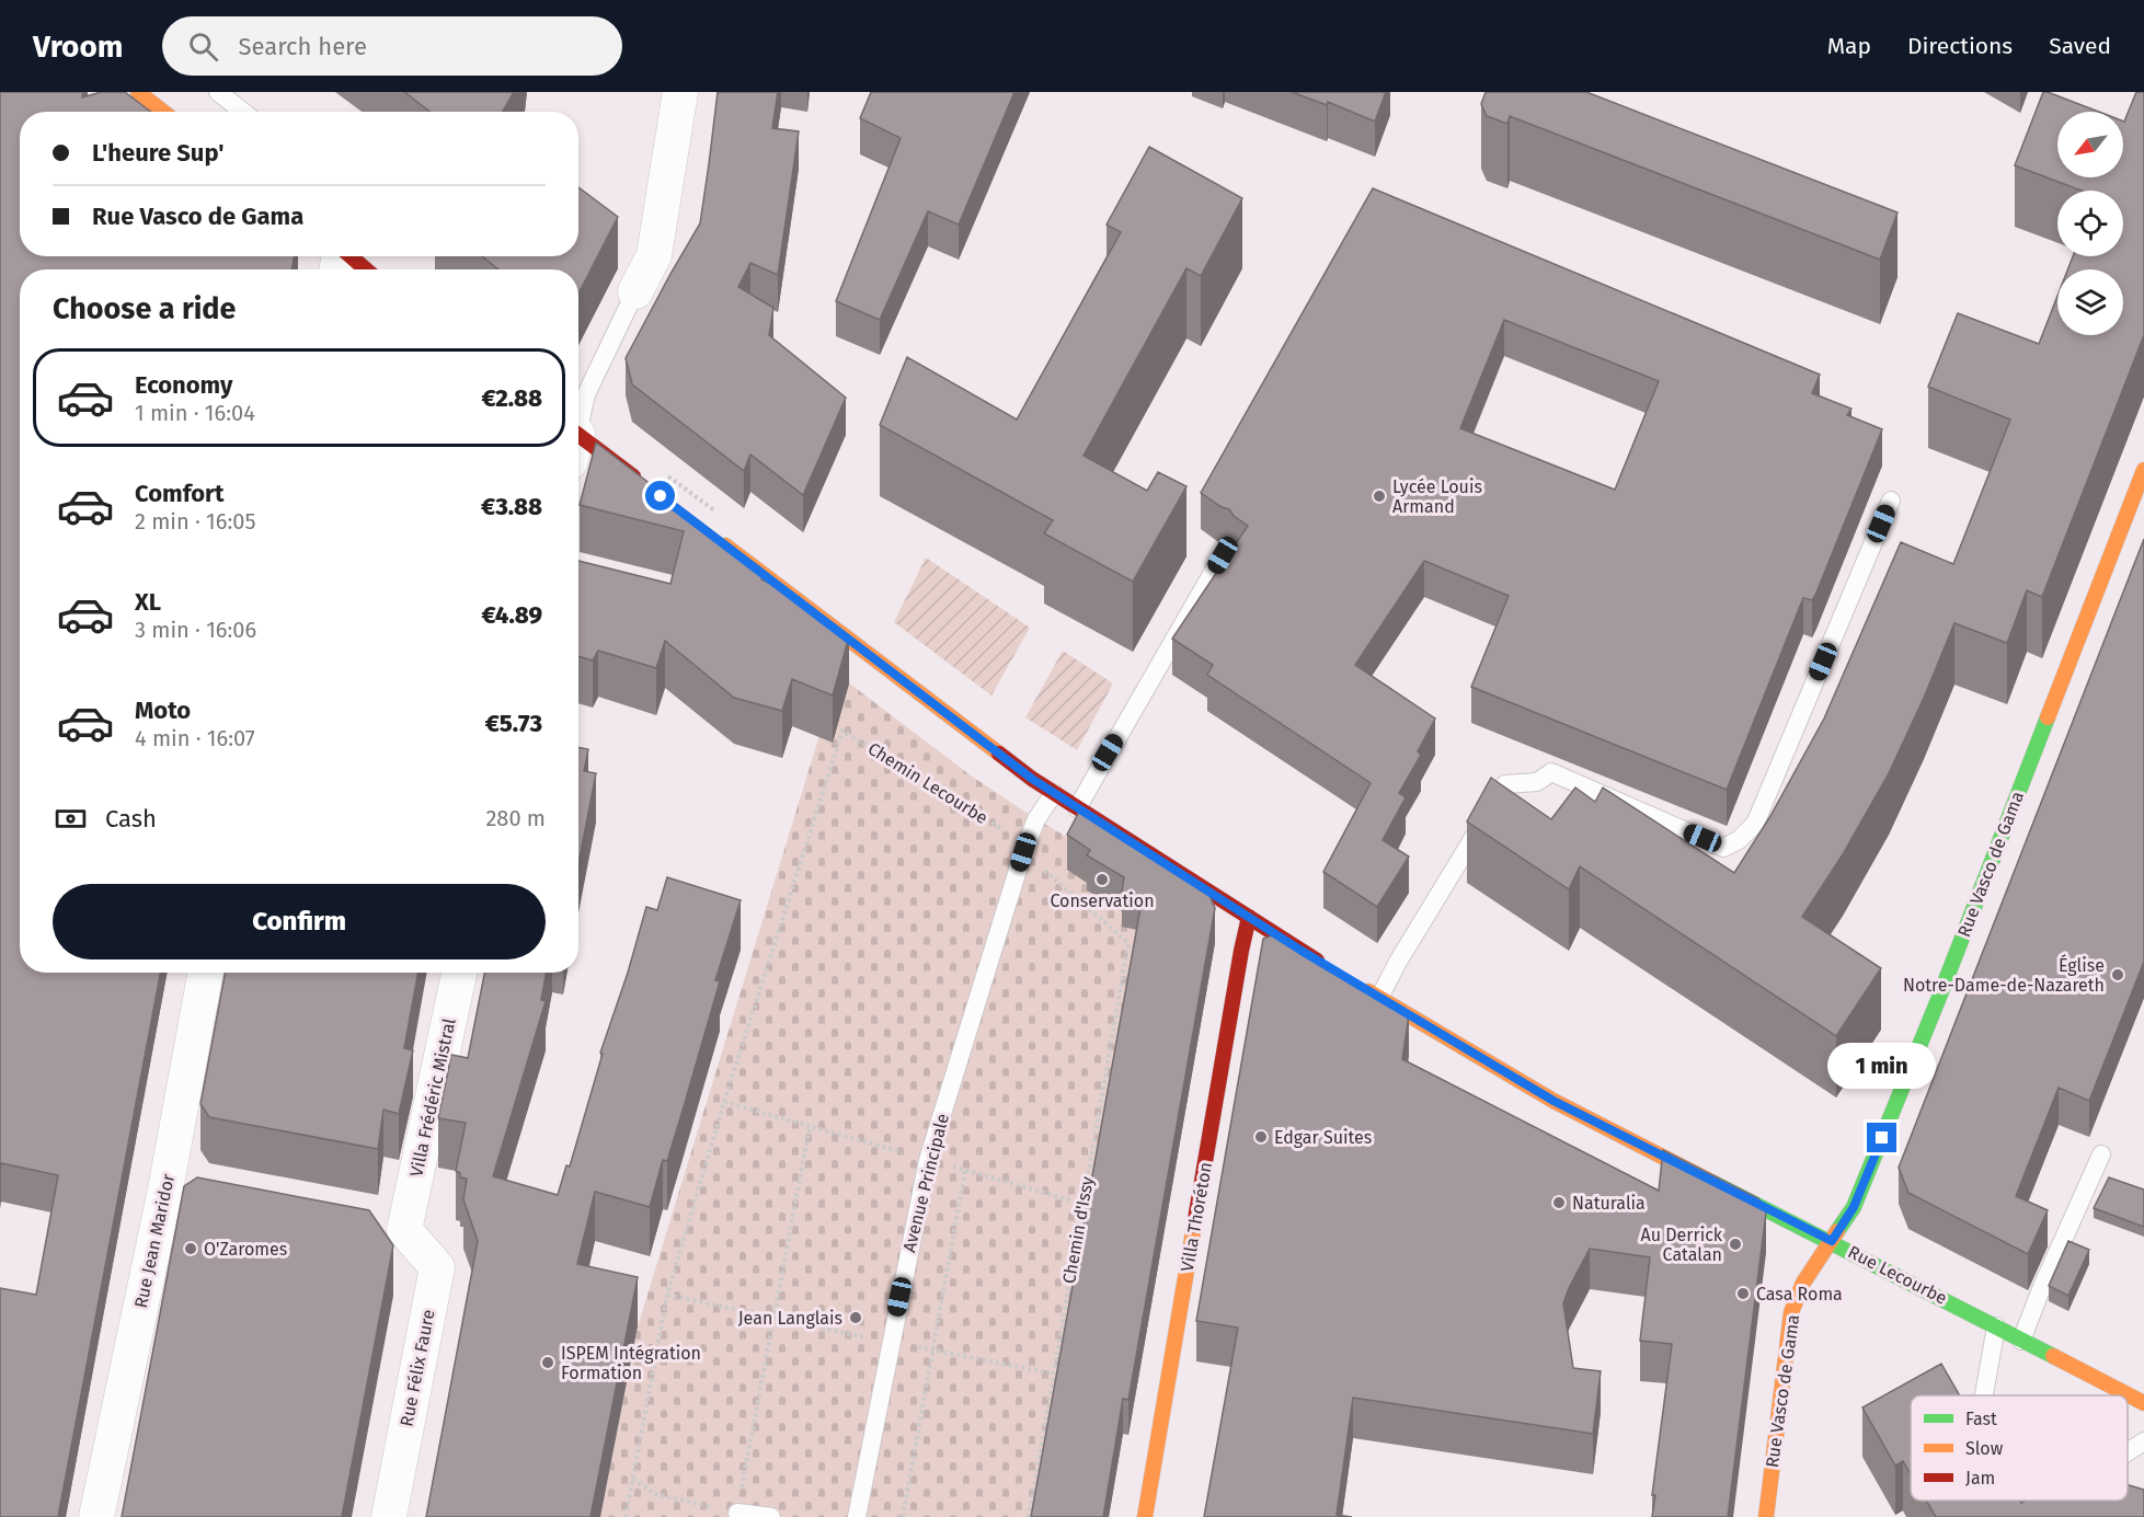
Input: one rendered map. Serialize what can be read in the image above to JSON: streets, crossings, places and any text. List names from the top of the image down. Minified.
{"streets":{"main road":["Rue Vasco de Gama","Villa Thoréton","Rue Lecourbe"],"street":["Villa Frédéric Mistral","Rue Jean Maridor","Rue Félix Faure"],"lane":["Avenue Principale"],"path":["Chemin Lecourbe","Chemin d'Issy"]},"crossings":[["Chemin Lecourbe","Avenue Principale"],["Chemin Lecourbe","Chemin d'Issy"],["Rue Vasco de Gama","Rue Lecourbe"],["Villa Frédéric Mistral","Rue Félix Faure"]],"places":["Lycée Louis Armand","Conservation","Église Notre-Dame-de-Nazareth","Edgar Suites","Naturalia","Au Derrick Catalan","O'Zaromes","Casa Roma","Jean Langlais","ISPEM Intégration Formation"],"legend":["Fast","Slow","Jam"],"north":"bottom left","page":{"header":"Vroom","search":"Search here","nav":["Map","Directions","Saved"],"banner":["L'heure Sup'","Rue Vasco de Gama"],"heading":"Choose a ride","list":[{"name":"Economy","note":"1 min · 16:04","value":"€2.88"},{"name":"Comfort","note":"2 min · 16:05","value":"€3.88"},{"name":"XL","note":"3 min · 16:06","value":"€4.89"},{"name":"Moto","note":"4 min · 16:07","value":"€5.73"}],"pay":["Cash","280 m"],"buttons":"Confirm","bubble":"1 min"}}
